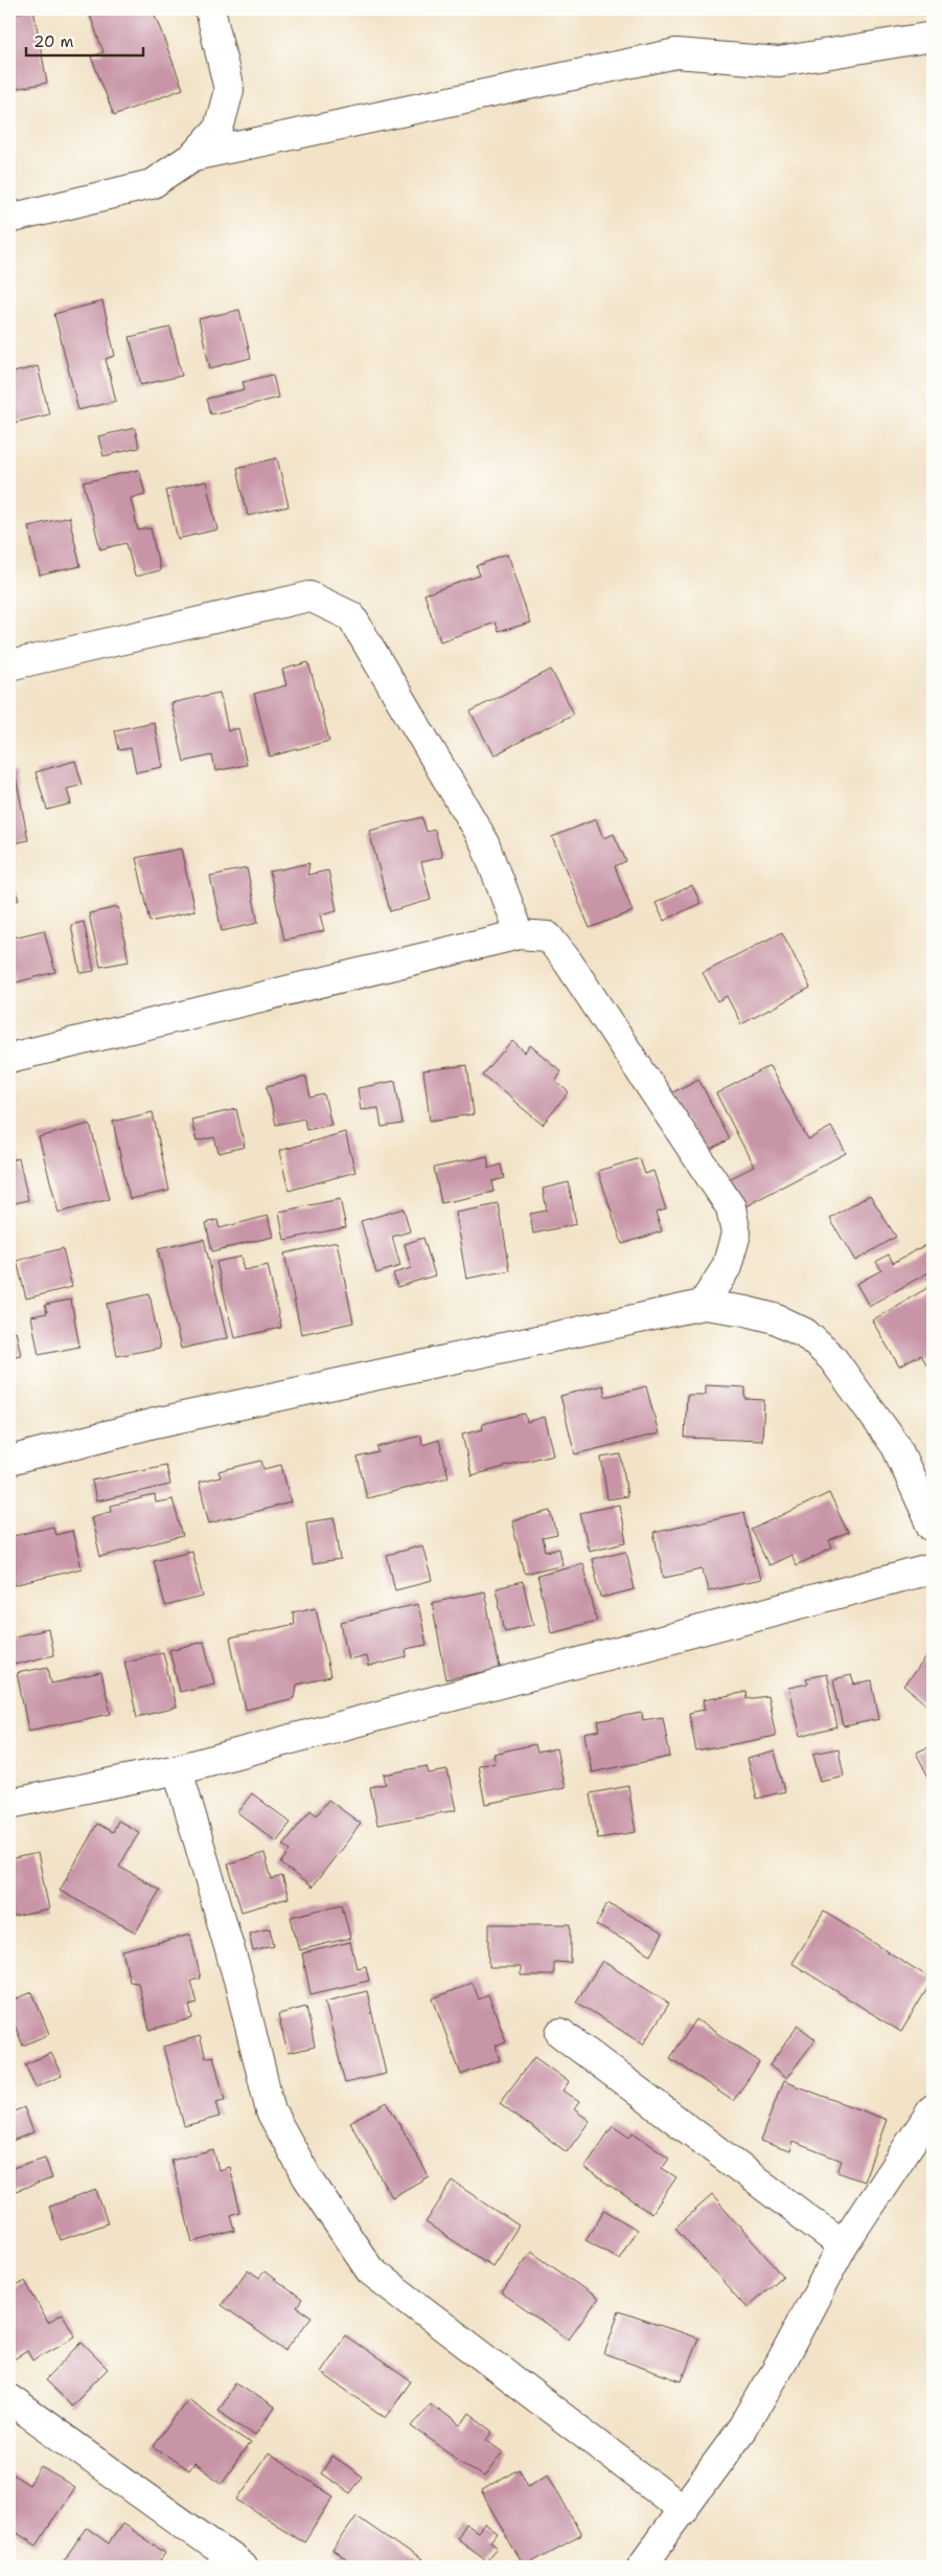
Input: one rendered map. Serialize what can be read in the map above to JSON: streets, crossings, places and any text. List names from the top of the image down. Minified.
{"scale_bar":"20 m"}
